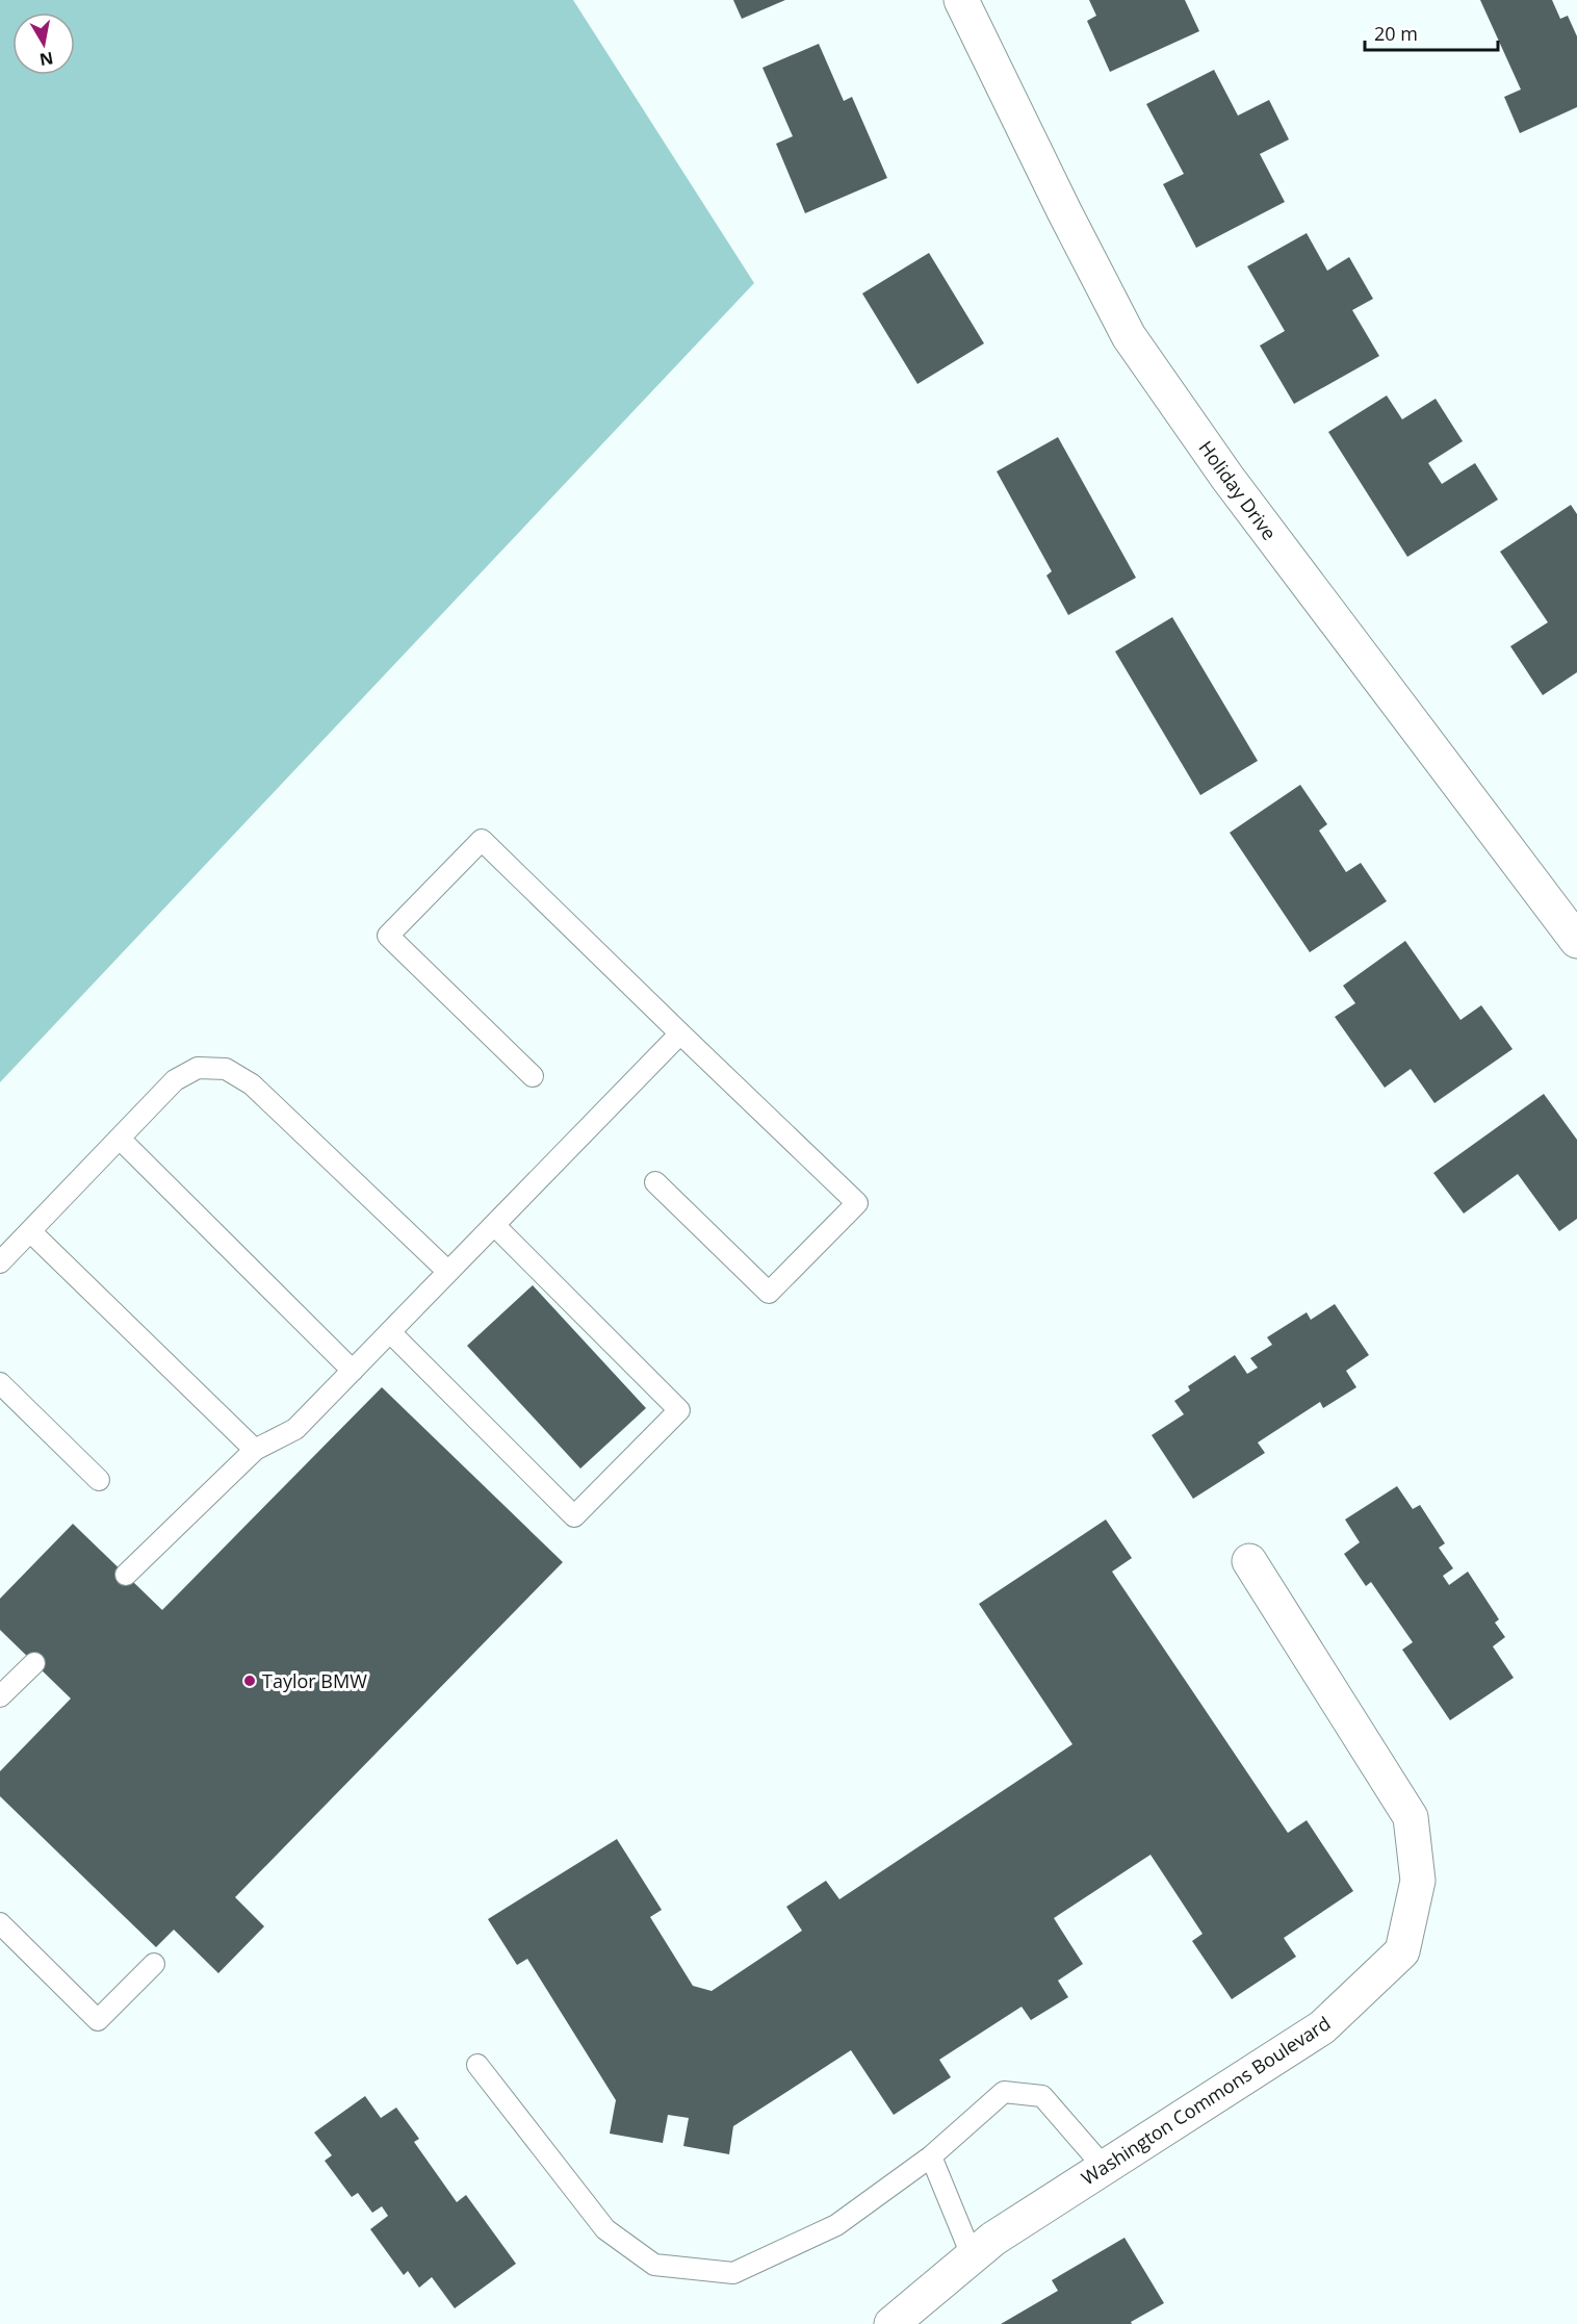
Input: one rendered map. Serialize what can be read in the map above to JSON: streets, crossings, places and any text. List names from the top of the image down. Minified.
{"streets":{"street":["Holiday Drive","Washington Commons Boulevard"]},"places":["Taylor BMW"],"scale_bar":"20 m","north":"bottom"}
